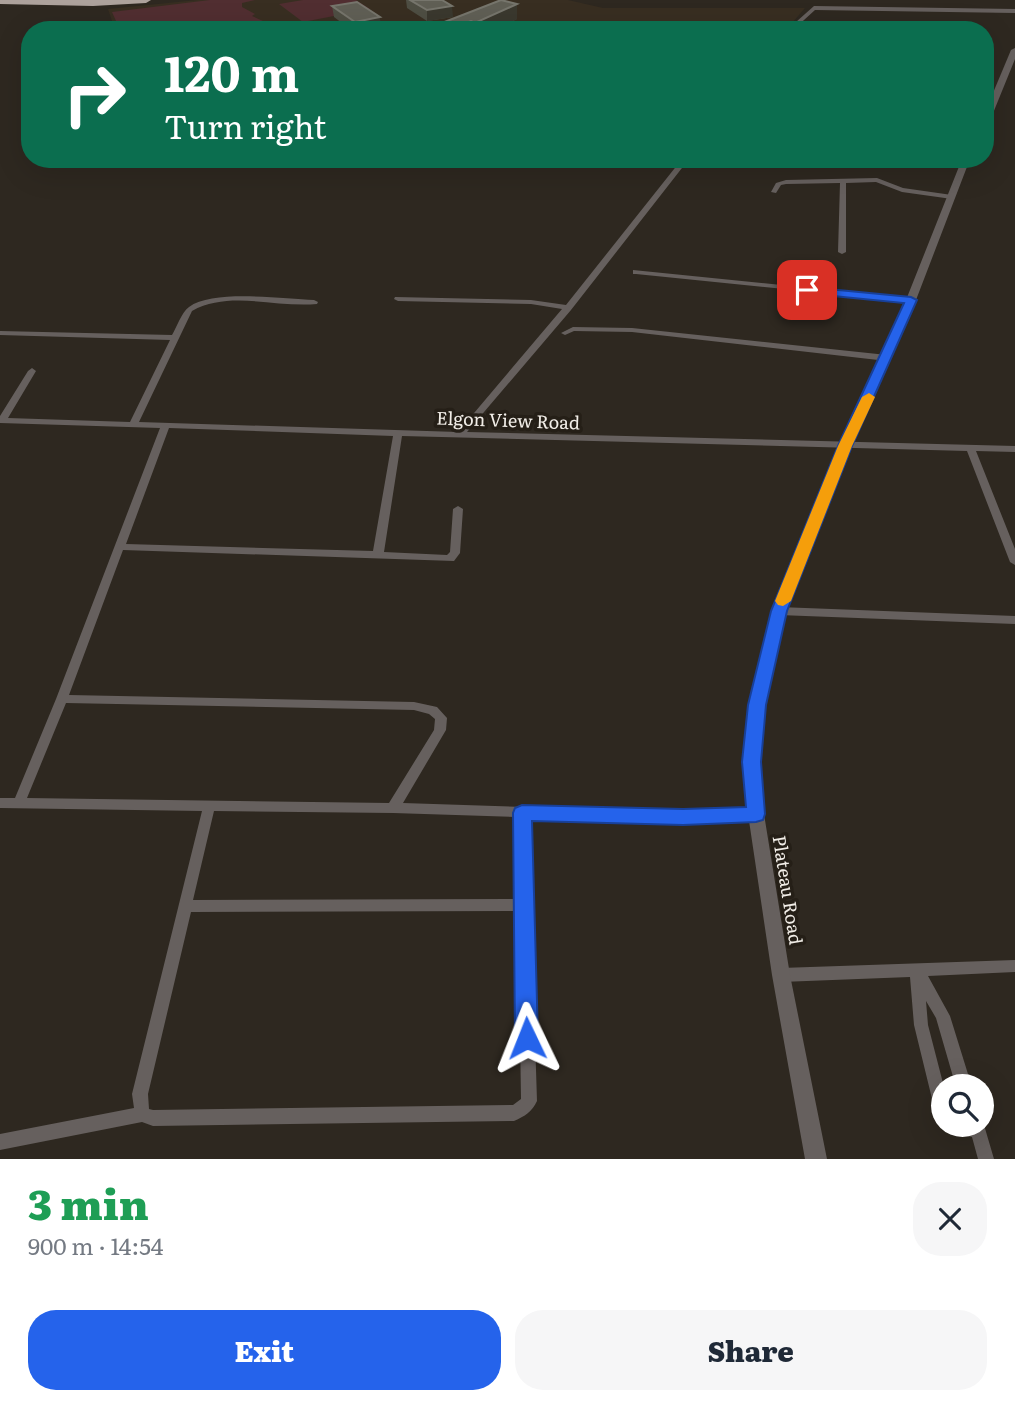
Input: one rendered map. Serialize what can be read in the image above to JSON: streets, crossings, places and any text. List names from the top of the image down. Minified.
{"streets":{"street":["Elgon View Road","Plateau Road"]},"crossings":[["Elgon View Road","Plateau Road"]],"page":{"turn":["120 m","Turn right"],"heading":["3 min","900 m · 14:54"],"buttons":["Exit","Share"]}}
